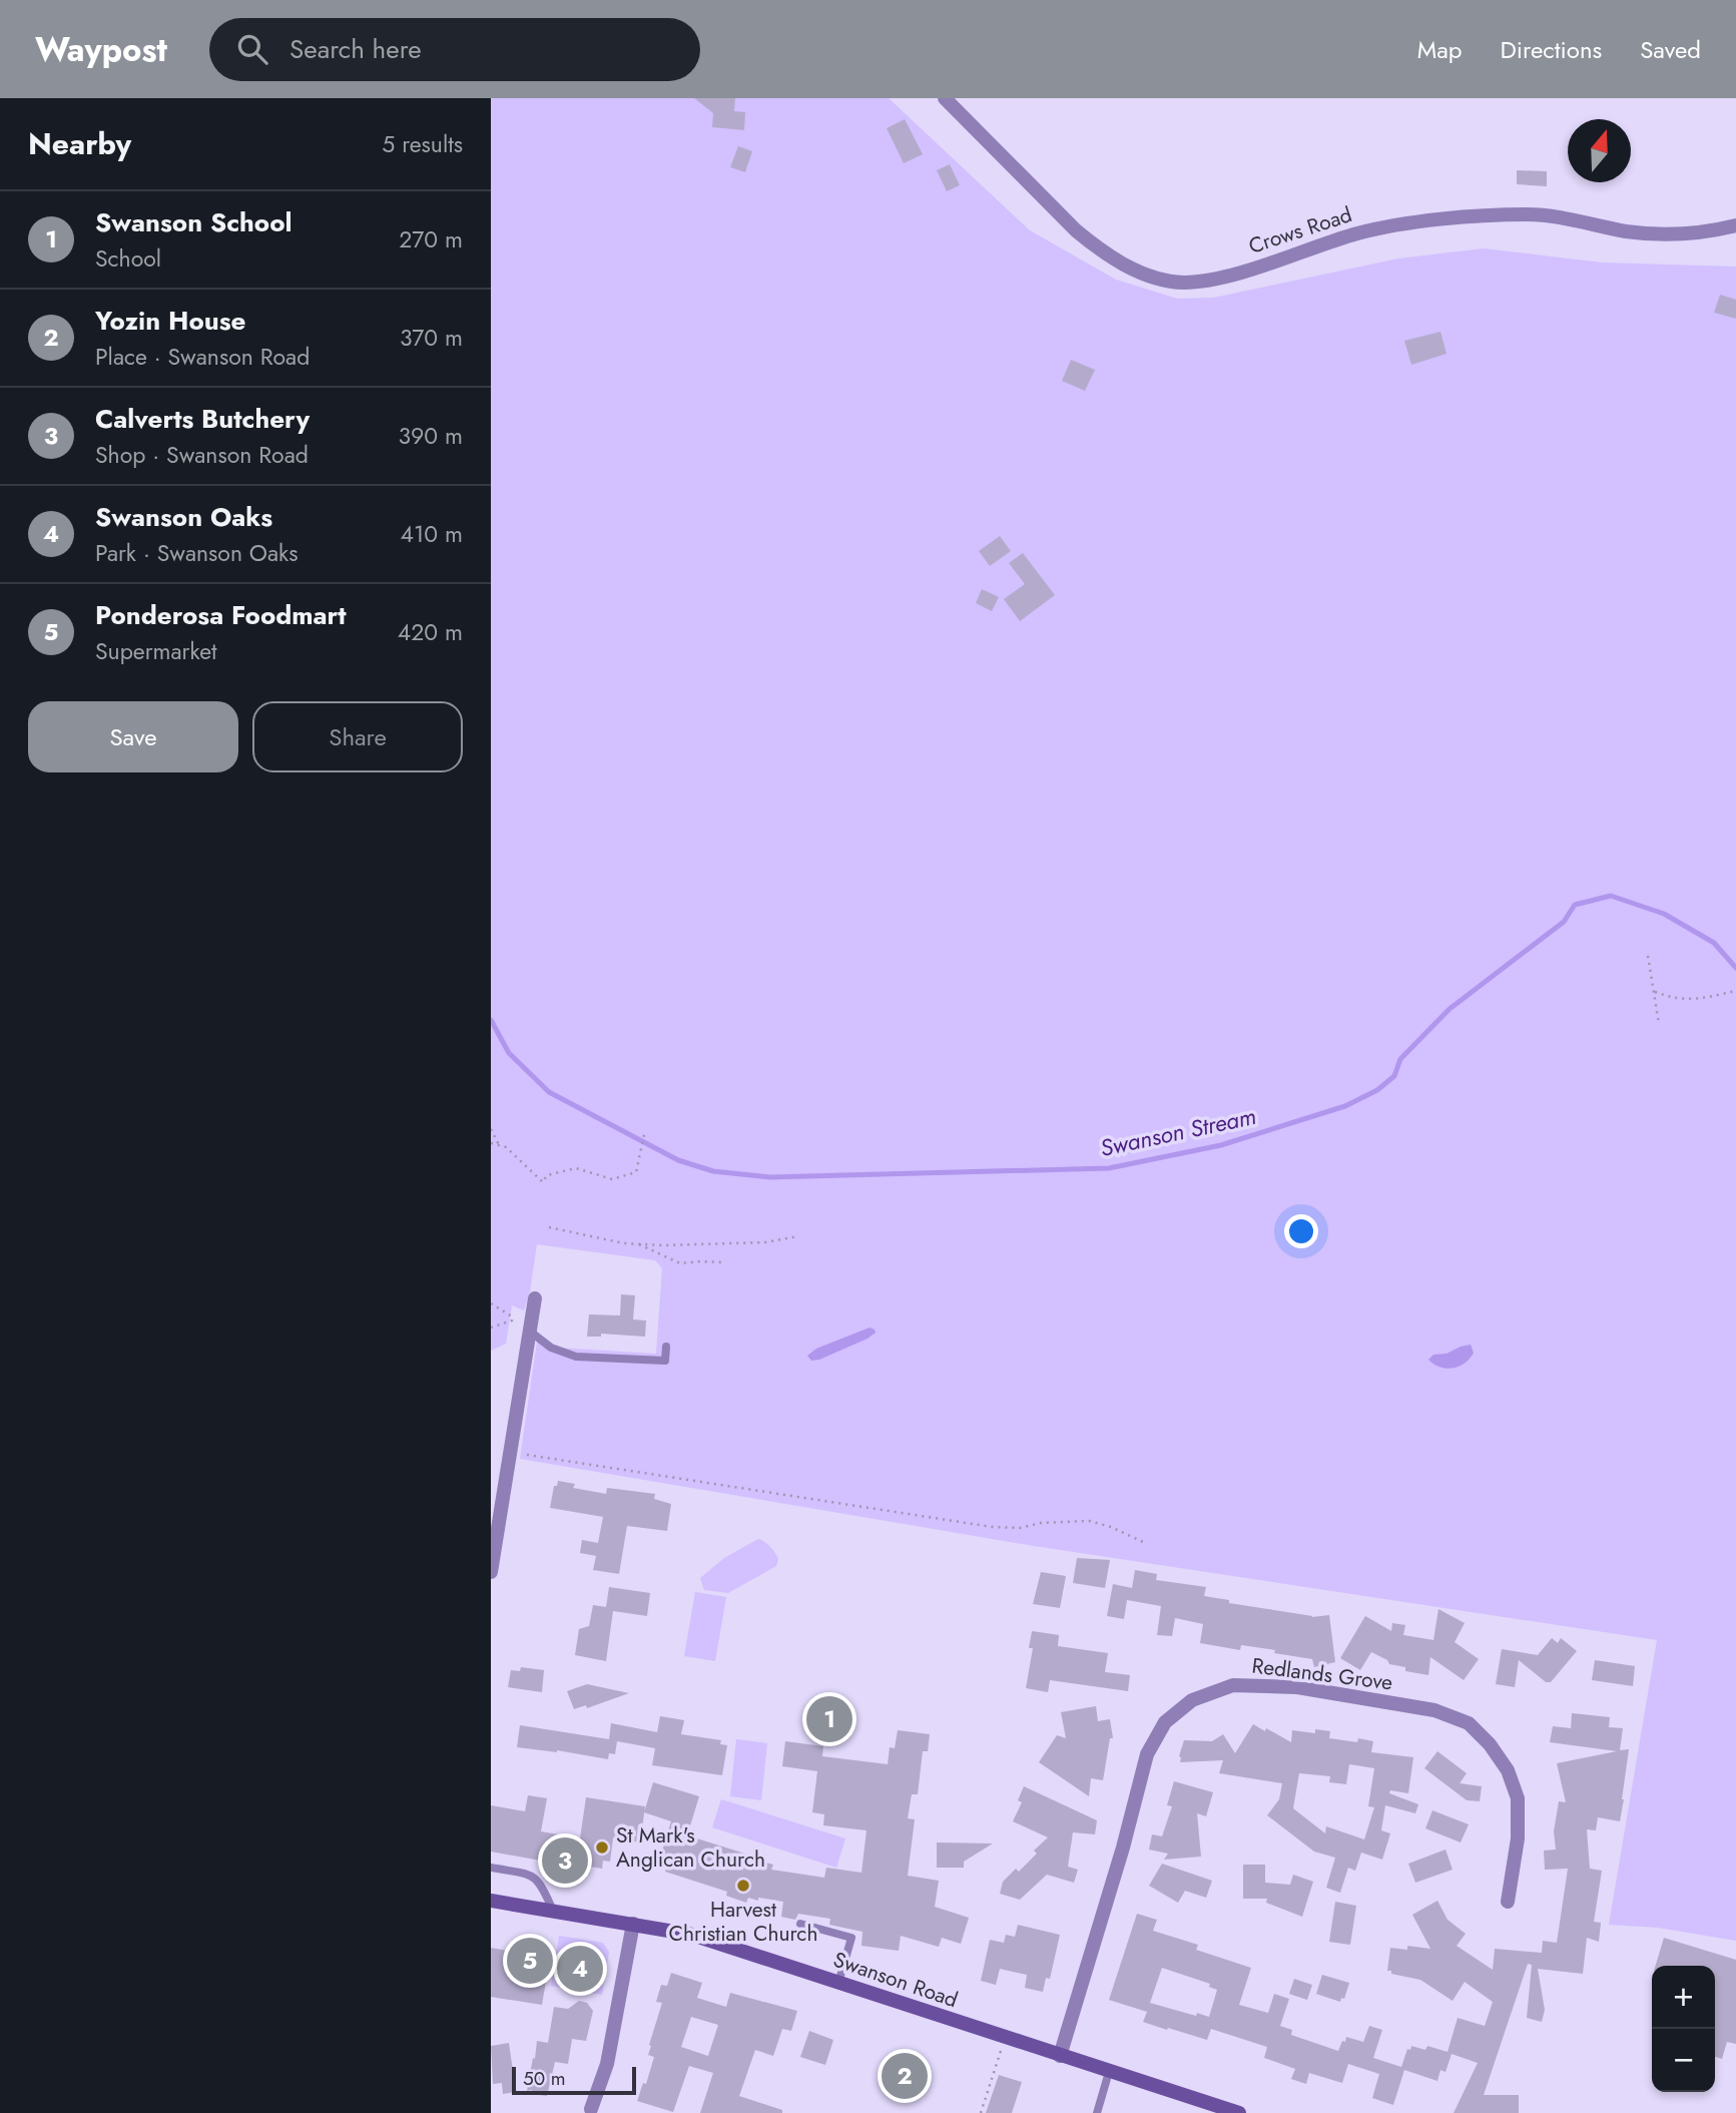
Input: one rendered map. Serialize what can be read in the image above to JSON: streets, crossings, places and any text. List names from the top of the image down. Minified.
{"streets":{"main road":["Swanson Road"],"street":["Crows Road","Redlands Grove"]},"crossings":[["Redlands Grove","Swanson Road"]],"water":["Swanson Stream"],"places":["St Mark's Anglican Church","Harvest Christian Church"],"scale_bar":"50 m","north":"top","page":{"header":"Waypost","search":"Search here","nav":["Map","Directions","Saved"],"heading":["Nearby","5 results"],"list":[{"mark":"1","name":"Swanson School","note":"School","value":"270 m"},{"mark":"2","name":"Yozin House","note":"Place · Swanson Road","value":"370 m"},{"mark":"3","name":"Calverts Butchery","note":"Shop · Swanson Road","value":"390 m"},{"mark":"4","name":"Swanson Oaks","note":"Park · Swanson Oaks","value":"410 m"},{"mark":"5","name":"Ponderosa Foodmart","note":"Supermarket","value":"420 m"}],"buttons":["Save","Share"],"pins":["1","3","5","4","2"],"map_buttons":["+","−"],"scale":"50 m"}}
